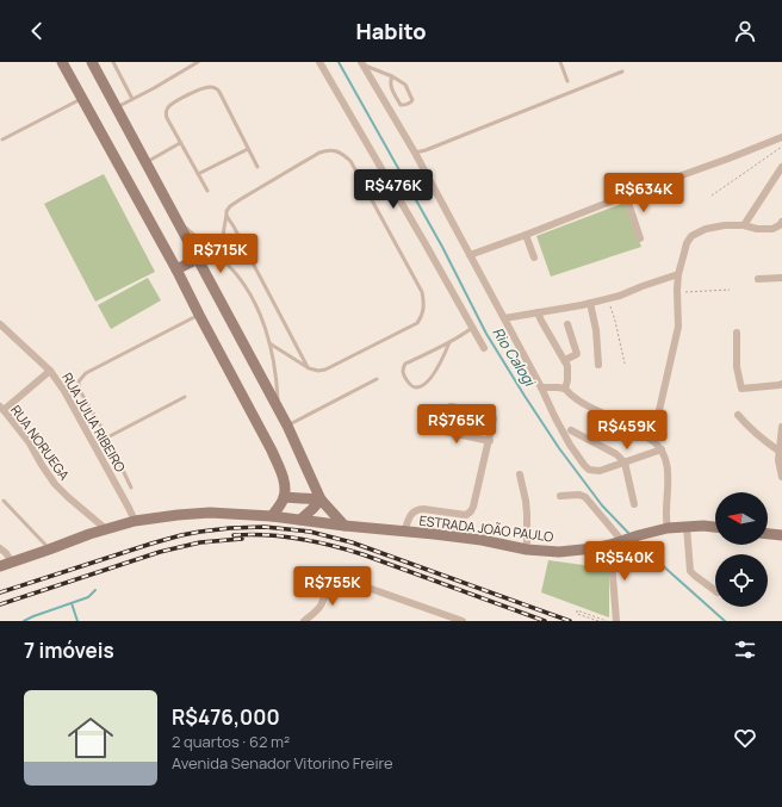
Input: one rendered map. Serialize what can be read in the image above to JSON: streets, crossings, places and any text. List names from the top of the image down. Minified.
{"streets":{"main road":["ESTRADA JOÃO PAULO"],"street":["RUA JULIA RIBEIRO","RUA NORUEGA"]},"crossings":[["RUA JULIA RIBEIRO","ESTRADA JOÃO PAULO"],["RUA NORUEGA","ESTRADA JOÃO PAULO"]],"water":["Rio Calogi"],"north":"left","page":{"header":"Habito","price":["R$476K","R$634K","R$715K","R$765K","R$459K","R$540K","R$755K"],"heading":"7 imóveis","list":[{"name":"R$476,000","note":"2 quartos · 62 m² · Avenida Senador Vitorino Freire"}]}}
